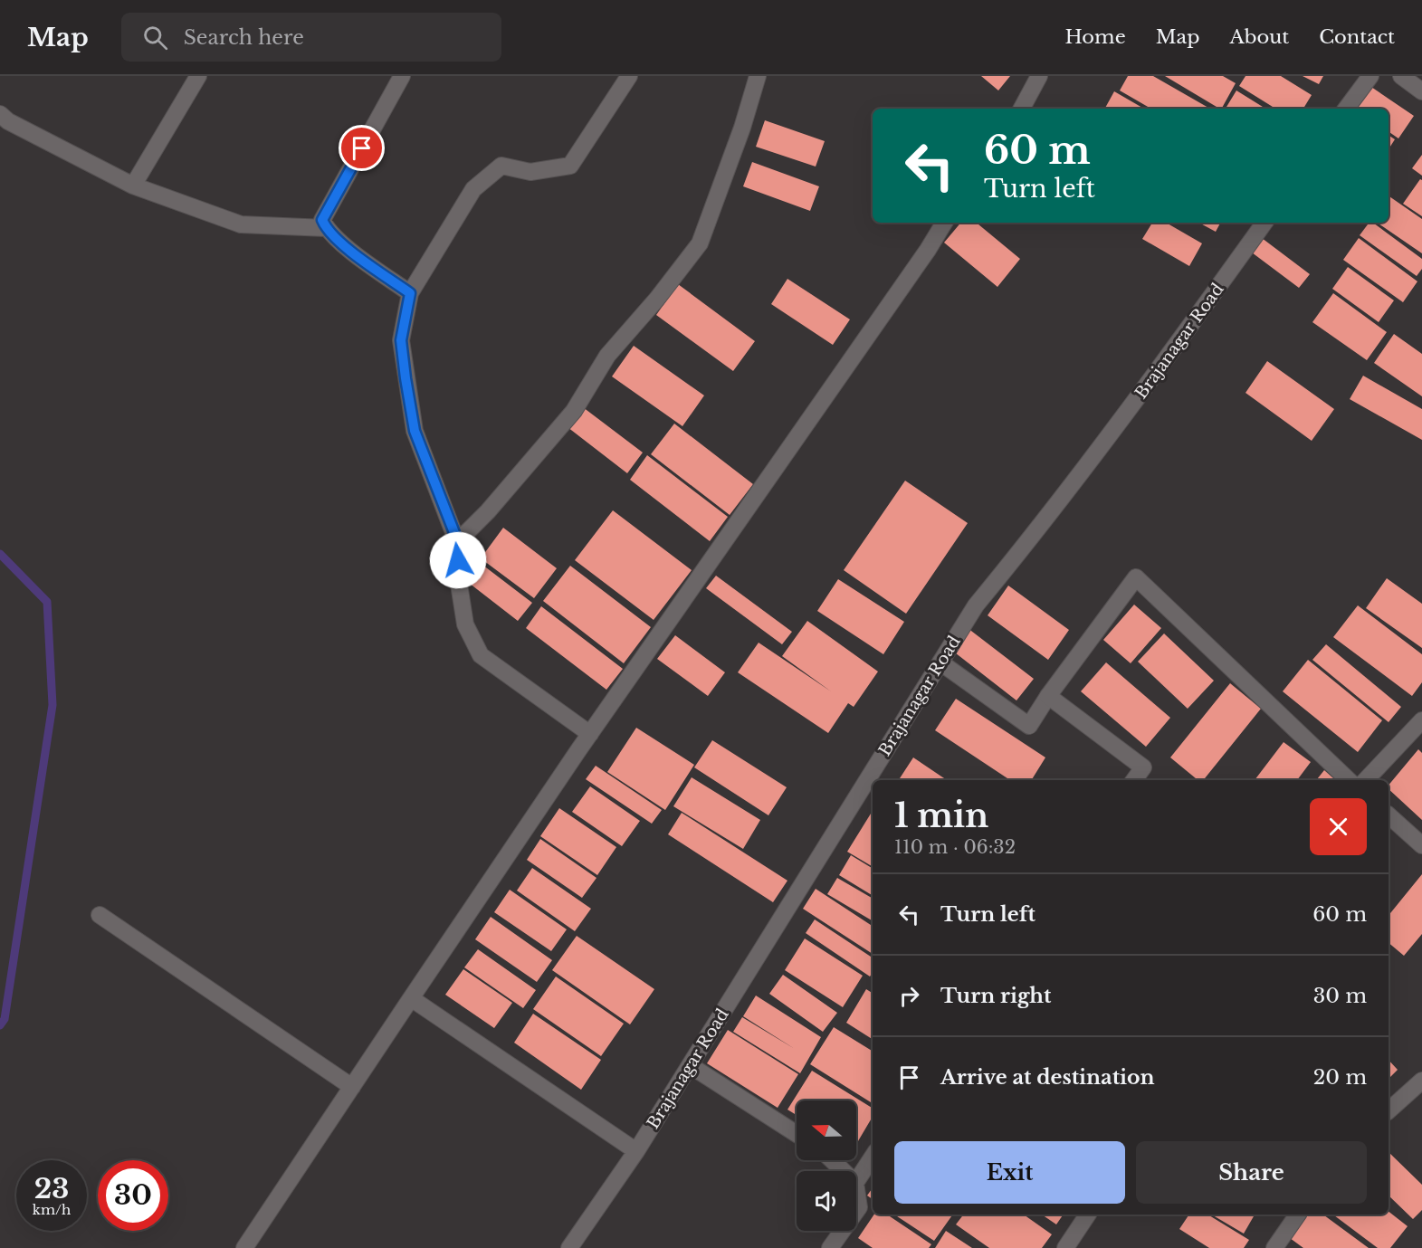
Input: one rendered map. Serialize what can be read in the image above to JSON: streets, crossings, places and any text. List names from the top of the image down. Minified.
{"streets":{"street":["Brajanagar Road"]},"north":"left","page":{"header":"Map","search":"Search here","nav":["Home","Map","About","Contact"],"turn":["60 m","Turn left"],"heading":["1 min","110 m · 06:32"],"list":[{"name":"Turn left","value":"60 m"},{"name":"Turn right","value":"30 m"},{"name":"Arrive at destination","value":"20 m"}],"buttons":["Exit","Share"],"speed":"23 km/h","limit":"30"}}
